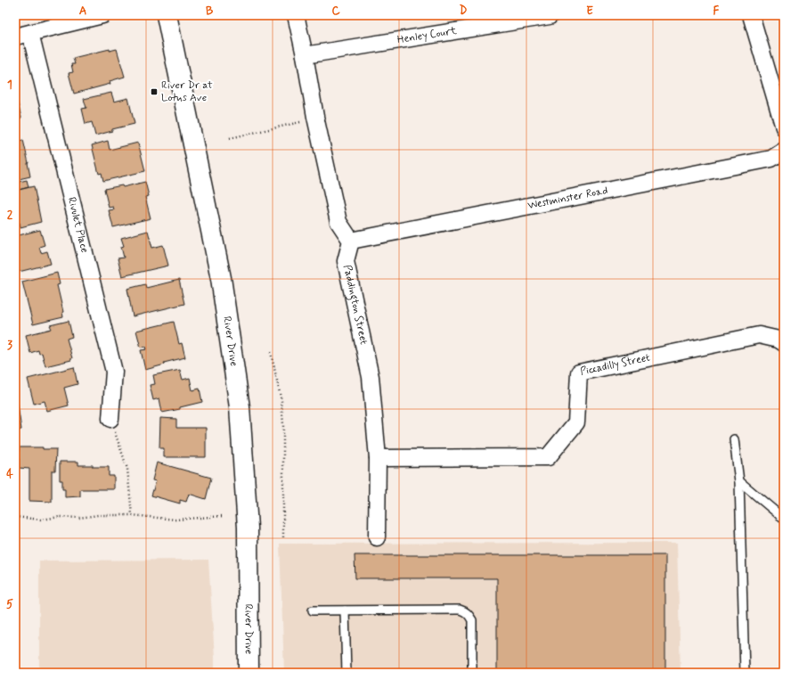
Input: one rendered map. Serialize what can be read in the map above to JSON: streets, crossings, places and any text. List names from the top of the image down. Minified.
{"streets":{"main road":["River Drive"],"street":["Henley Court","Westminster Road","Rivulet Place","Paddington Street","Piccadilly Street"]},"crossings":[["Westminster Road","Paddington Street"],["Paddington Street","Piccadilly Street"]],"places":{"transit":["River Dr at Lotus Ave"]},"grid":{"columns":["A","B","C","D","E","F"],"rows":["1","2","3","4","5"]}}
